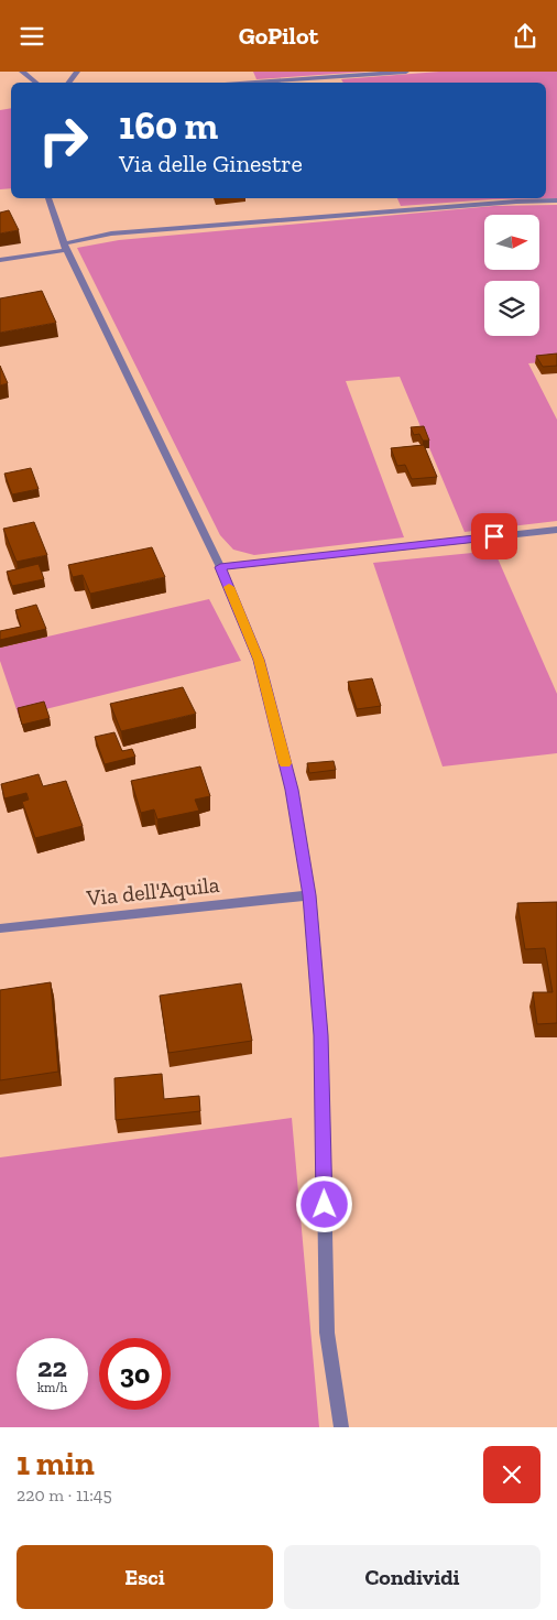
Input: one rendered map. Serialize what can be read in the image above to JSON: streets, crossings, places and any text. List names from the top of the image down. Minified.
{"streets":{"street":["Via dell'Aquila"]},"north":"right","page":{"header":"GoPilot","turn":["160 m","Via delle Ginestre"],"speed":"22 km/h","limit":"30","heading":["1 min","220 m · 11:45"],"buttons":["Esci","Condividi"]}}
